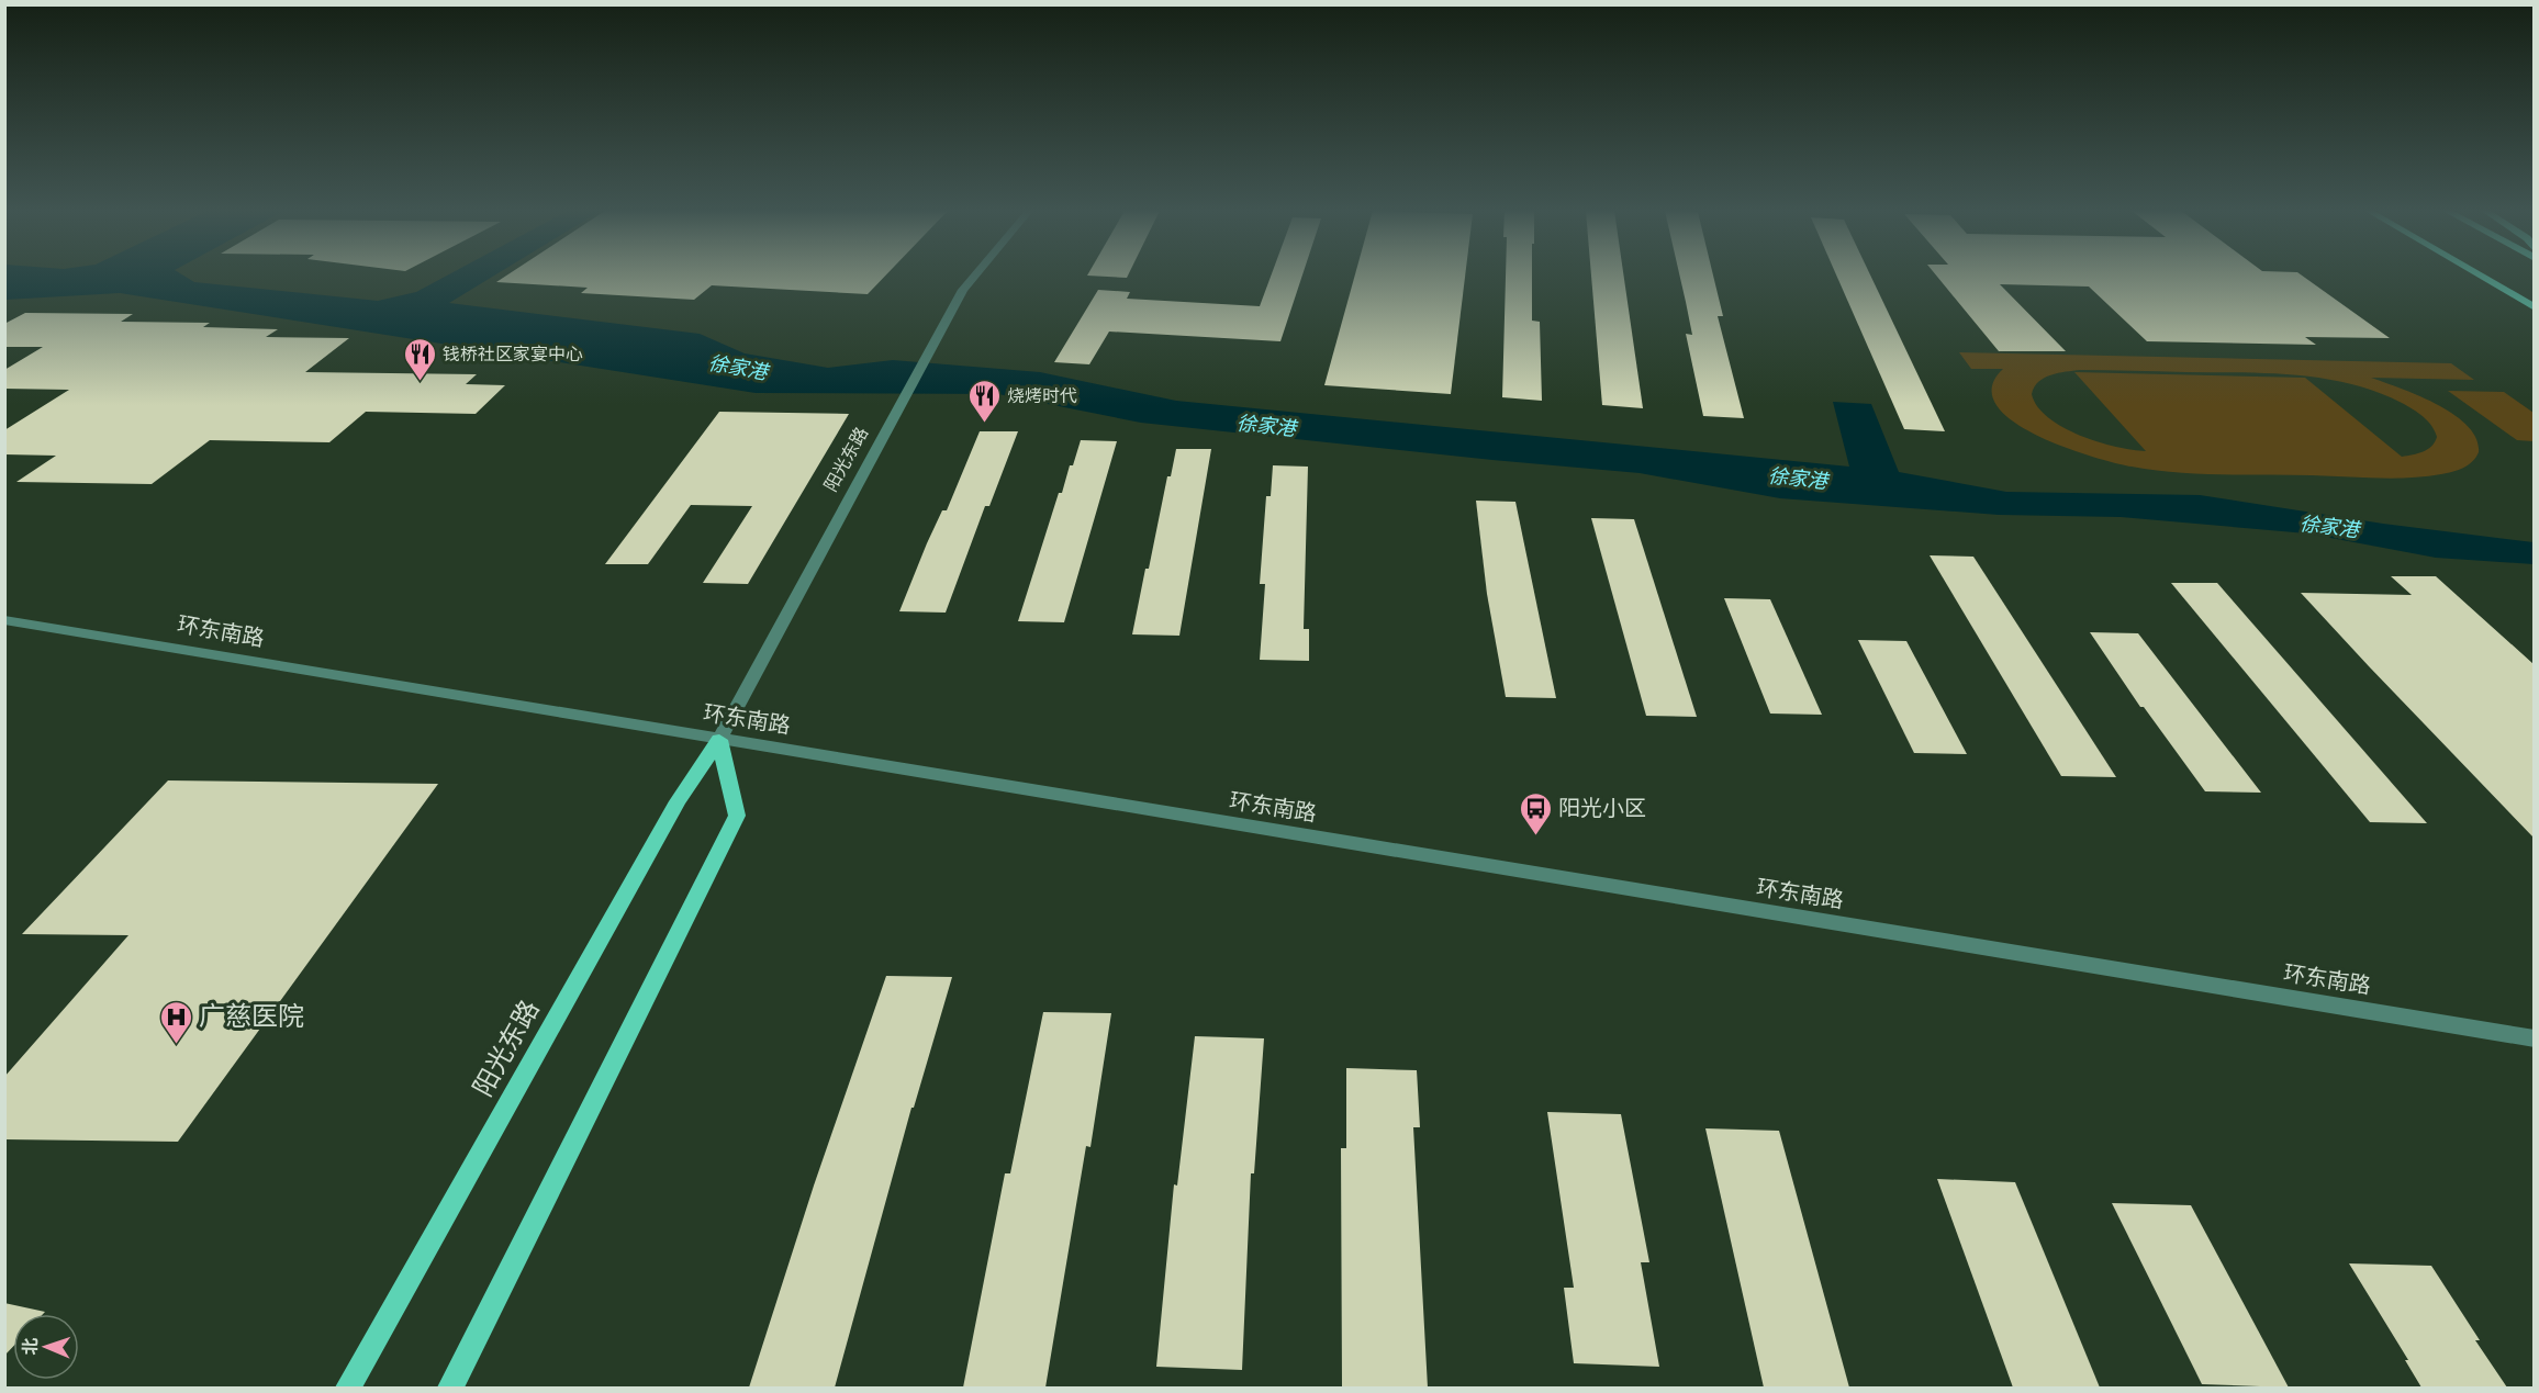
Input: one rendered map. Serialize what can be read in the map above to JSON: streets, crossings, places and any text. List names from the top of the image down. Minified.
{"streets":{"main road":["阳光东路"],"street":["环东南路"]},"crossings":[["阳光东路","环东南路"]],"water":["徐家港"],"places":{"restaurant":["钱桥社区家宴中心","烧烤时代"],"bus stop":["阳光小区"],"hospital":["广慈医院"]},"north":"left"}
